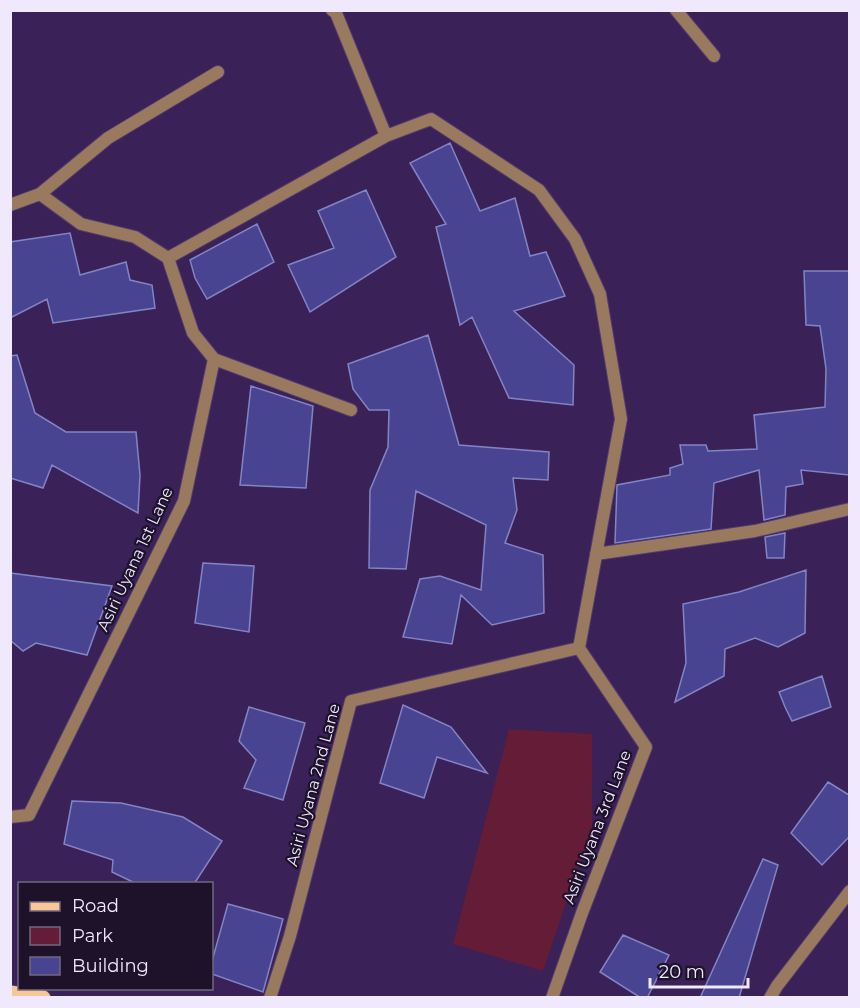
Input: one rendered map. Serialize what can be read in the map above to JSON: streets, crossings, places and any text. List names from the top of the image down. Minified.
{"streets":{"street":["Asiri Uyana 1st Lane","Asiri Uyana 2nd Lane","Asiri Uyana 3rd Lane"]},"crossings":[["Asiri Uyana 2nd Lane","Asiri Uyana 3rd Lane"]],"legend":["Road","Park","Building"],"scale_bar":"20 m"}
